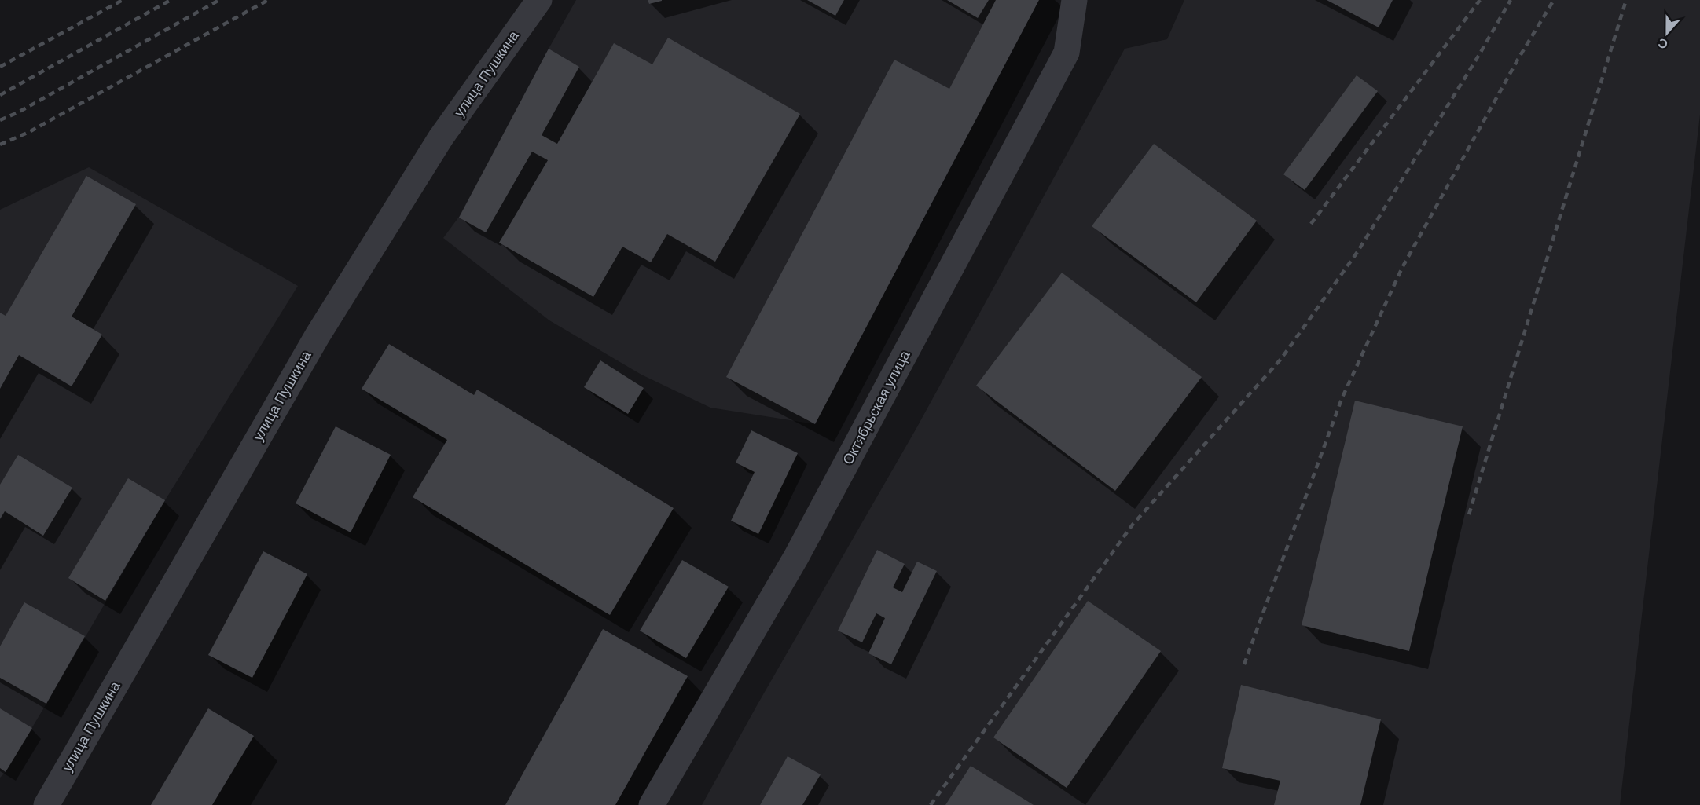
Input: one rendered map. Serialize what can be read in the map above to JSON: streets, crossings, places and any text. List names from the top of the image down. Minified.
{"streets":{"street":["улица Пушкина","Октябрьская улица"]},"north":"bottom"}
